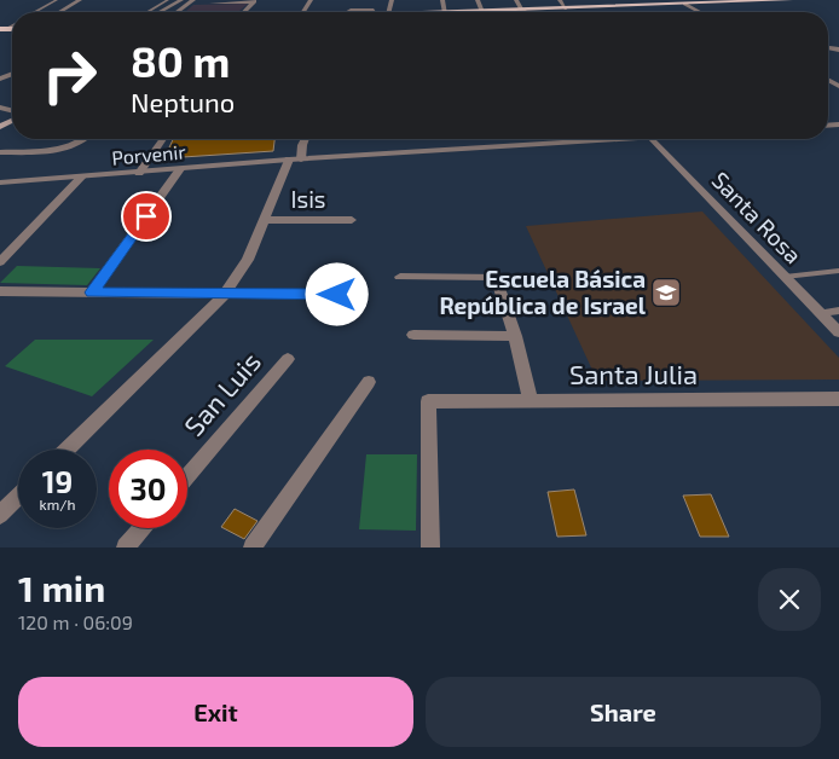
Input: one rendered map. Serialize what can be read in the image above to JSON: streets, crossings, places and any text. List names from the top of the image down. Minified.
{"streets":{"street":["Porvenir","Isis","Santa Rosa","Santa Julia","San Luis"]},"places":{"school or university":["Escuela Básica República de Israel"]},"page":{"turn":["80 m","Neptuno"],"speed":"19 km/h","limit":"30","heading":["1 min","120 m · 06:09"],"buttons":["Exit","Share"]}}
